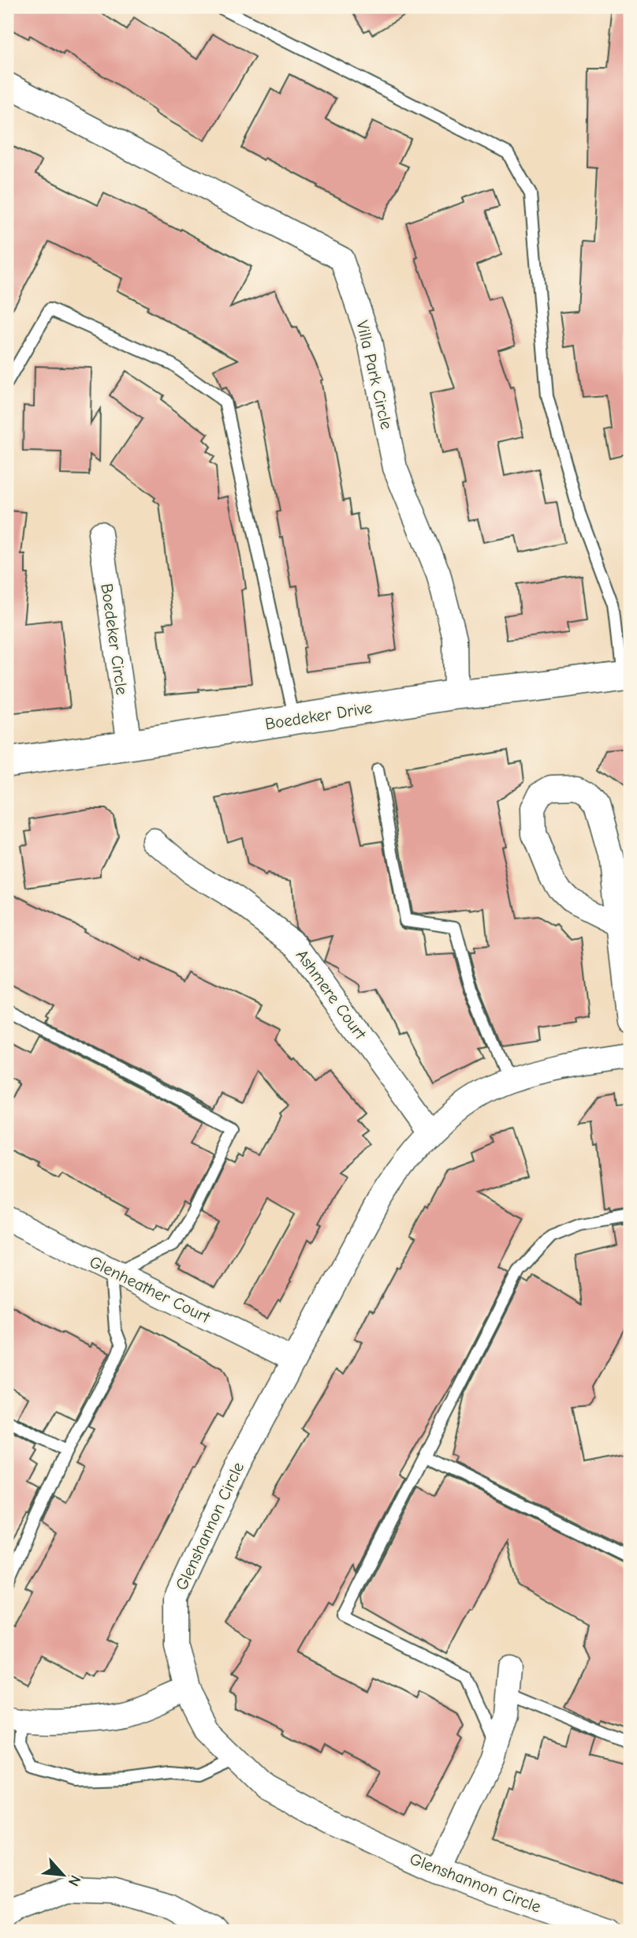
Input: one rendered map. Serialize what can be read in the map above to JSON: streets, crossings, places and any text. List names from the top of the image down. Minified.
{"streets":{"street":["Villa Park Circle","Boedeker Circle","Boedeker Drive","Ashmere Court","Glenheather Court","Glenshannon Circle"]},"crossings":[["Villa Park Circle","Boedeker Drive"],["Boedeker Circle","Boedeker Drive"],["Ashmere Court","Glenshannon Circle"],["Glenheather Court","Glenshannon Circle"]],"north":"bottom right"}
